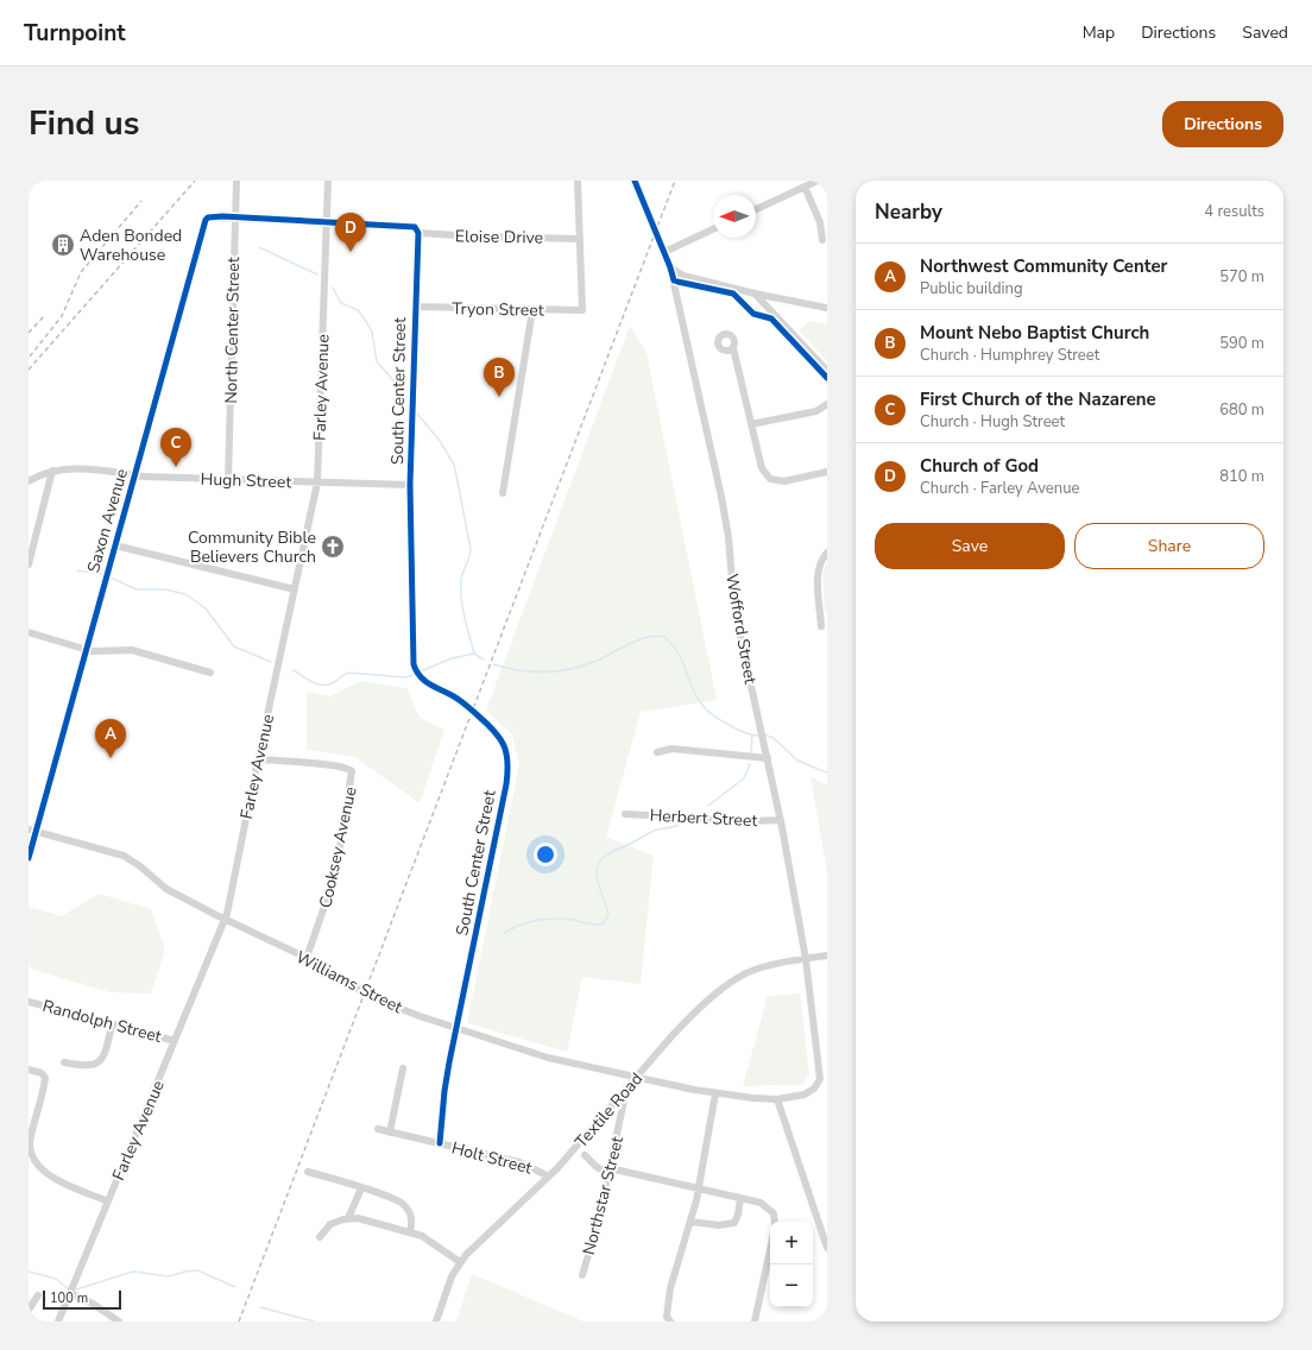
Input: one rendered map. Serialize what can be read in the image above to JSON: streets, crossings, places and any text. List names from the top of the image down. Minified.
{"streets":{"street":["Eloise Drive","Tryon Street","North Center Street","Farley Avenue","South Center Street","Hugh Street","Saxon Avenue","Wofford Street","Herbert Street","Cooksey Avenue","Williams Street","Randolph Street","Textile Road","Holt Street","Northstar Street"]},"crossings":[["Eloise Drive","Tryon Street"],["Eloise Drive","South Center Street"],["Tryon Street","South Center Street"],["North Center Street","Hugh Street"],["North Center Street","Saxon Avenue"],["Farley Avenue","Hugh Street"],["Farley Avenue","Cooksey Avenue"],["Farley Avenue","Williams Street"],["Farley Avenue","Randolph Street"],["South Center Street","Hugh Street"],["South Center Street","Williams Street"],["South Center Street","Holt Street"],["Hugh Street","Saxon Avenue"],["Saxon Avenue","Williams Street"],["Wofford Street","Herbert Street"],["Wofford Street","Williams Street"],["Wofford Street","Textile Road"],["Cooksey Avenue","Williams Street"],["Williams Street","Textile Road"],["Textile Road","Holt Street"],["Textile Road","Northstar Street"]],"places":{"building":["Aden Bonded Warehouse"],"church":["Community Bible Believers Church"]},"scale_bar":"100 m","north":"left","page":{"header":"Turnpoint","nav":["Map","Directions","Saved"],"title":"Find us","buttons":["Directions",["Save","Share"]],"heading":["Nearby","4 results"],"pins":["D","B","C","A"],"list":[{"mark":"A","name":"Northwest Community Center","note":"Public building","value":"570 m"},{"mark":"B","name":"Mount Nebo Baptist Church","note":"Church · Humphrey Street","value":"590 m"},{"mark":"C","name":"First Church of the Nazarene","note":"Church · Hugh Street","value":"680 m"},{"mark":"D","name":"Church of God","note":"Church · Farley Avenue","value":"810 m"}],"map_buttons":["+","−"],"scale":"100 m"}}
